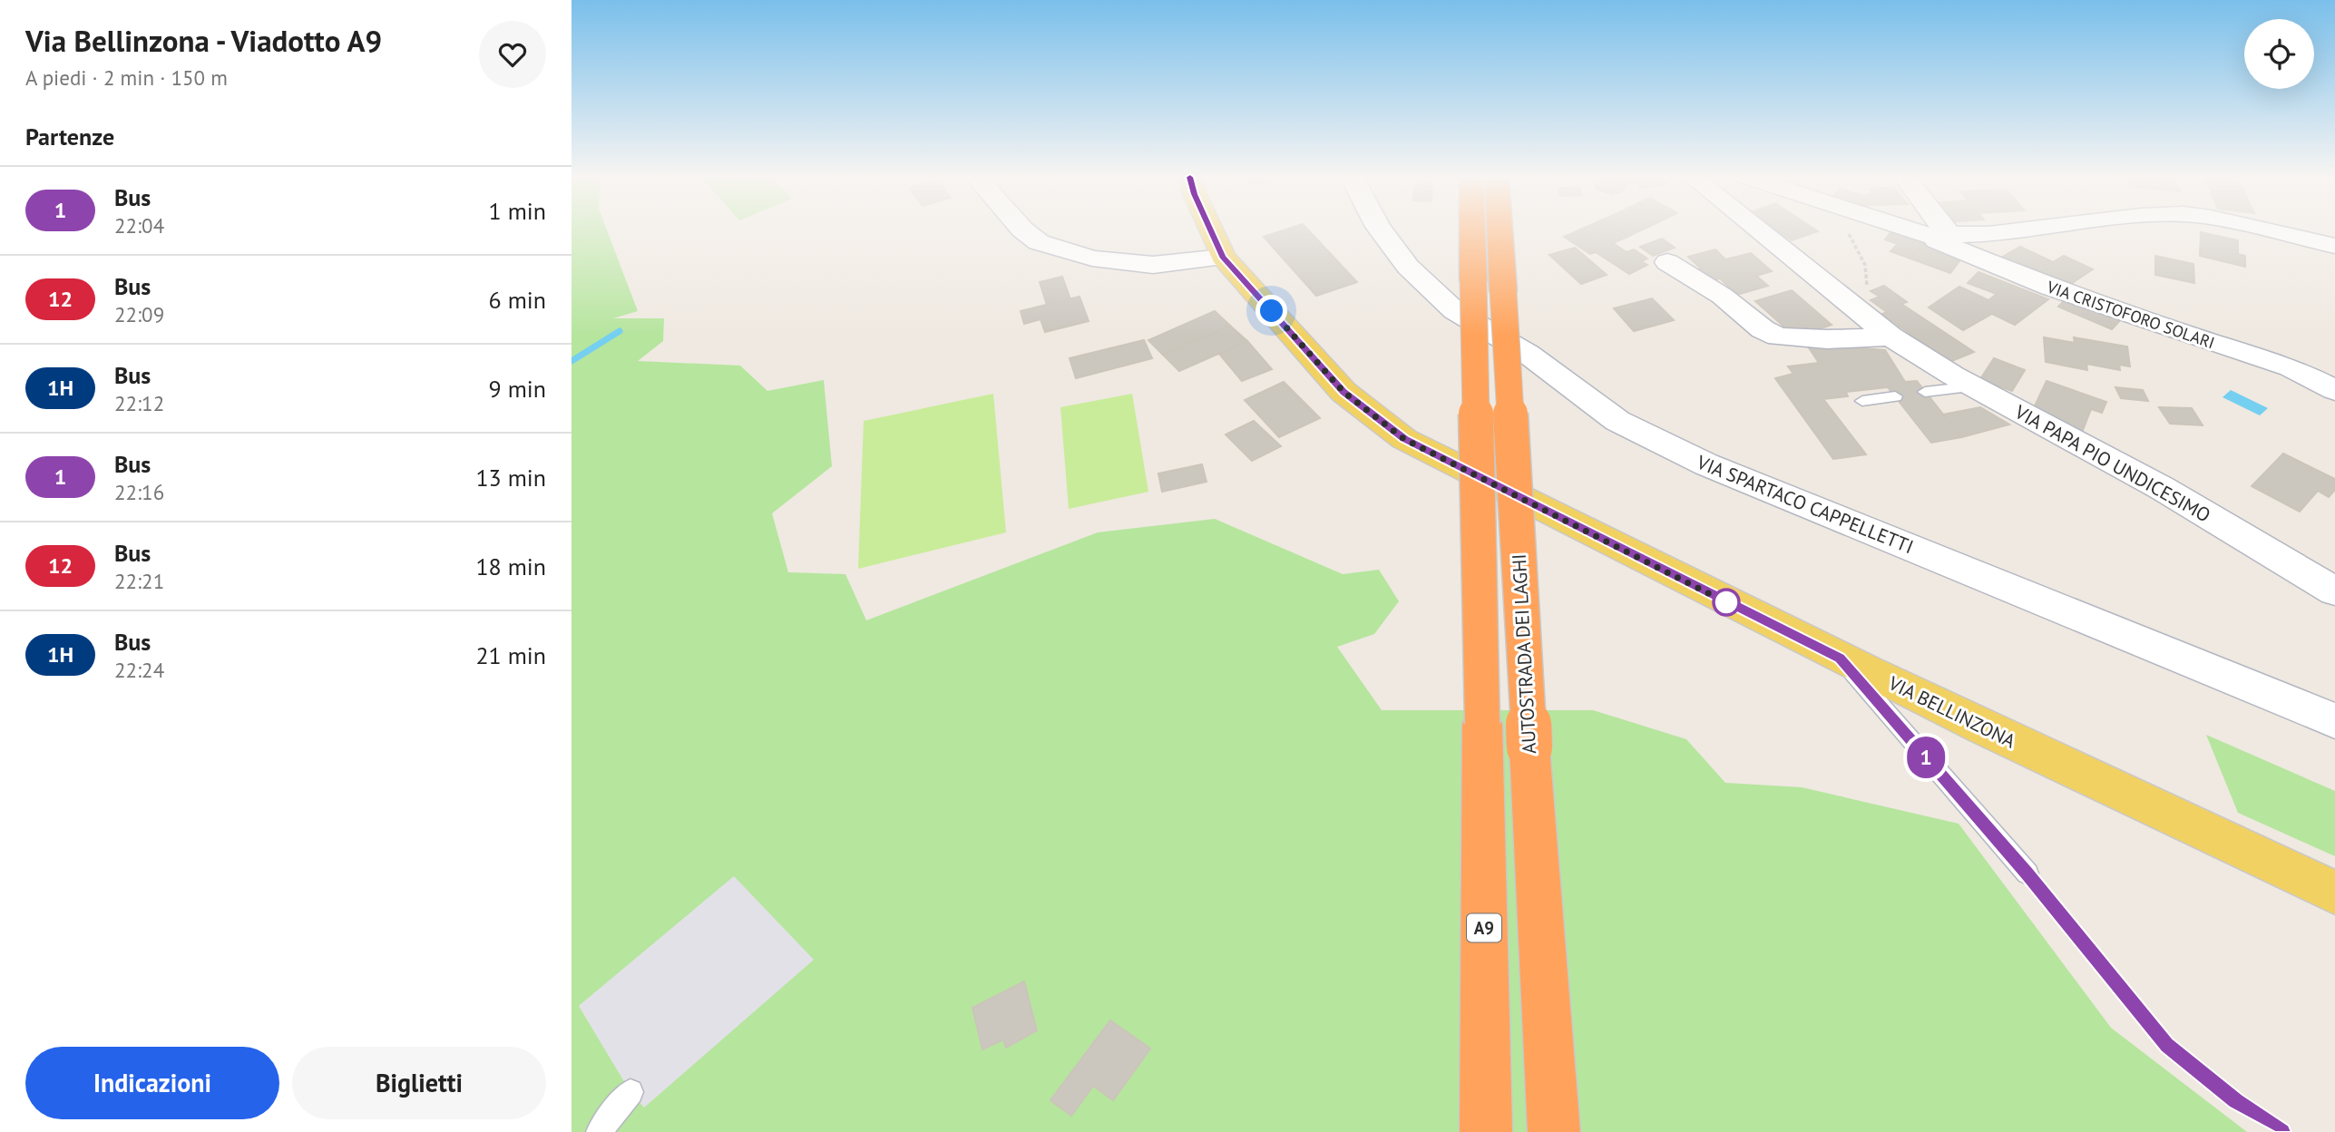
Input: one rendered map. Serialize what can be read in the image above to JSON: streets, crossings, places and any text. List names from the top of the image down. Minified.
{"streets":{"highway":["AUTOSTRADA DEI LAGHI","A9"],"main road":["VIA BELLINZONA"],"street":["VIA CRISTOFORO SOLARI","VIA PAPA PIO UNDICESIMO","VIA SPARTACO CAPPELLETTI"]},"lines":["bus line 1"],"page":{"heading":[["Via Bellinzona - Viadotto A9","A piedi · 2 min · 150 m"],"Partenze"],"on_map":"1","list":[{"mark":"1","name":"Bus","note":"22:04","value":"1 min"},{"mark":"12","name":"Bus","note":"22:09","value":"6 min"},{"mark":"1H","name":"Bus","note":"22:12","value":"9 min"},{"mark":"1","name":"Bus","note":"22:16","value":"13 min"},{"mark":"12","name":"Bus","note":"22:21","value":"18 min"},{"mark":"1H","name":"Bus","note":"22:24","value":"21 min"}],"buttons":["Indicazioni","Biglietti"]}}
